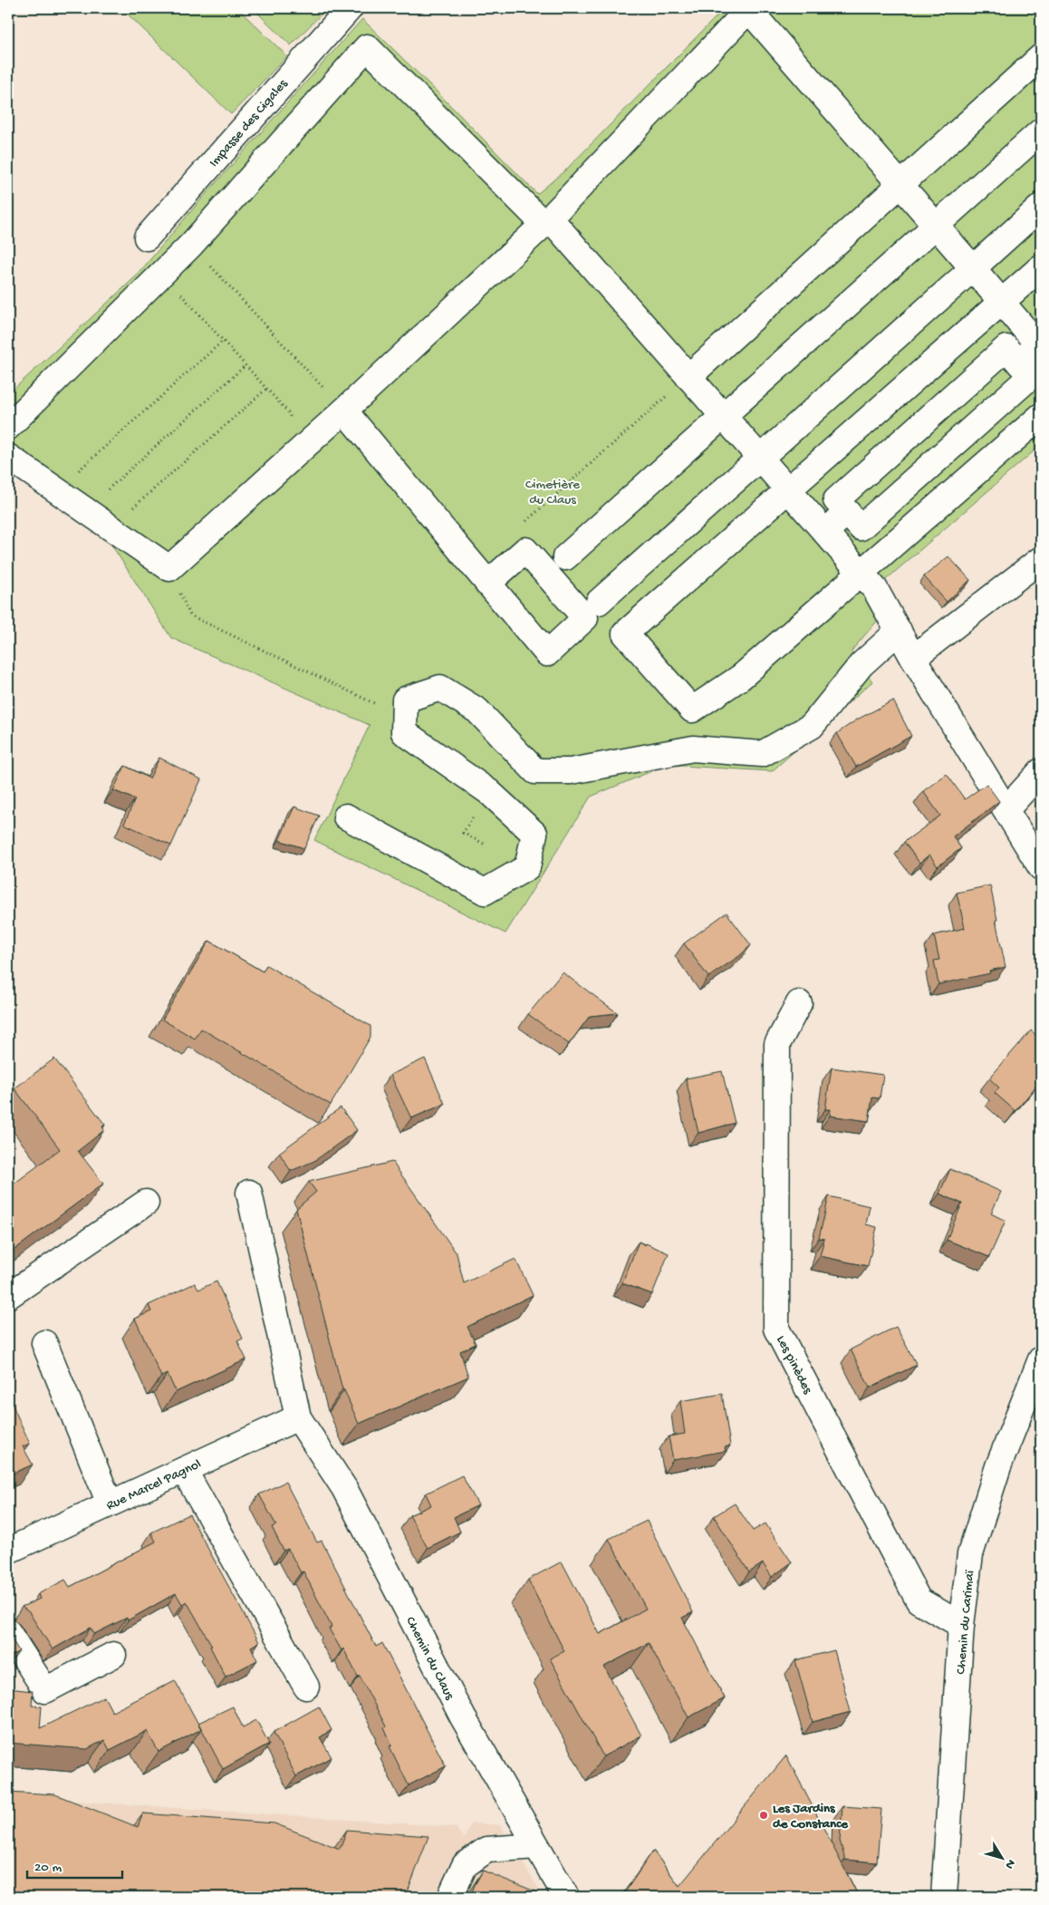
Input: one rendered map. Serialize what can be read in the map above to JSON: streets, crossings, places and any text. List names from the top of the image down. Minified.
{"streets":{"street":["Impasse des Cigales","Les pinèdes","Rue Marcel Pagnol","Chemin du Carimaï","Chemin du Claus"]},"crossings":[["Les pinèdes","Chemin du Carimaï"],["Rue Marcel Pagnol","Chemin du Claus"]],"parks":["Cimetière du Claus"],"places":["Les Jardins de Constance"],"scale_bar":"20 m","north":"bottom right"}
